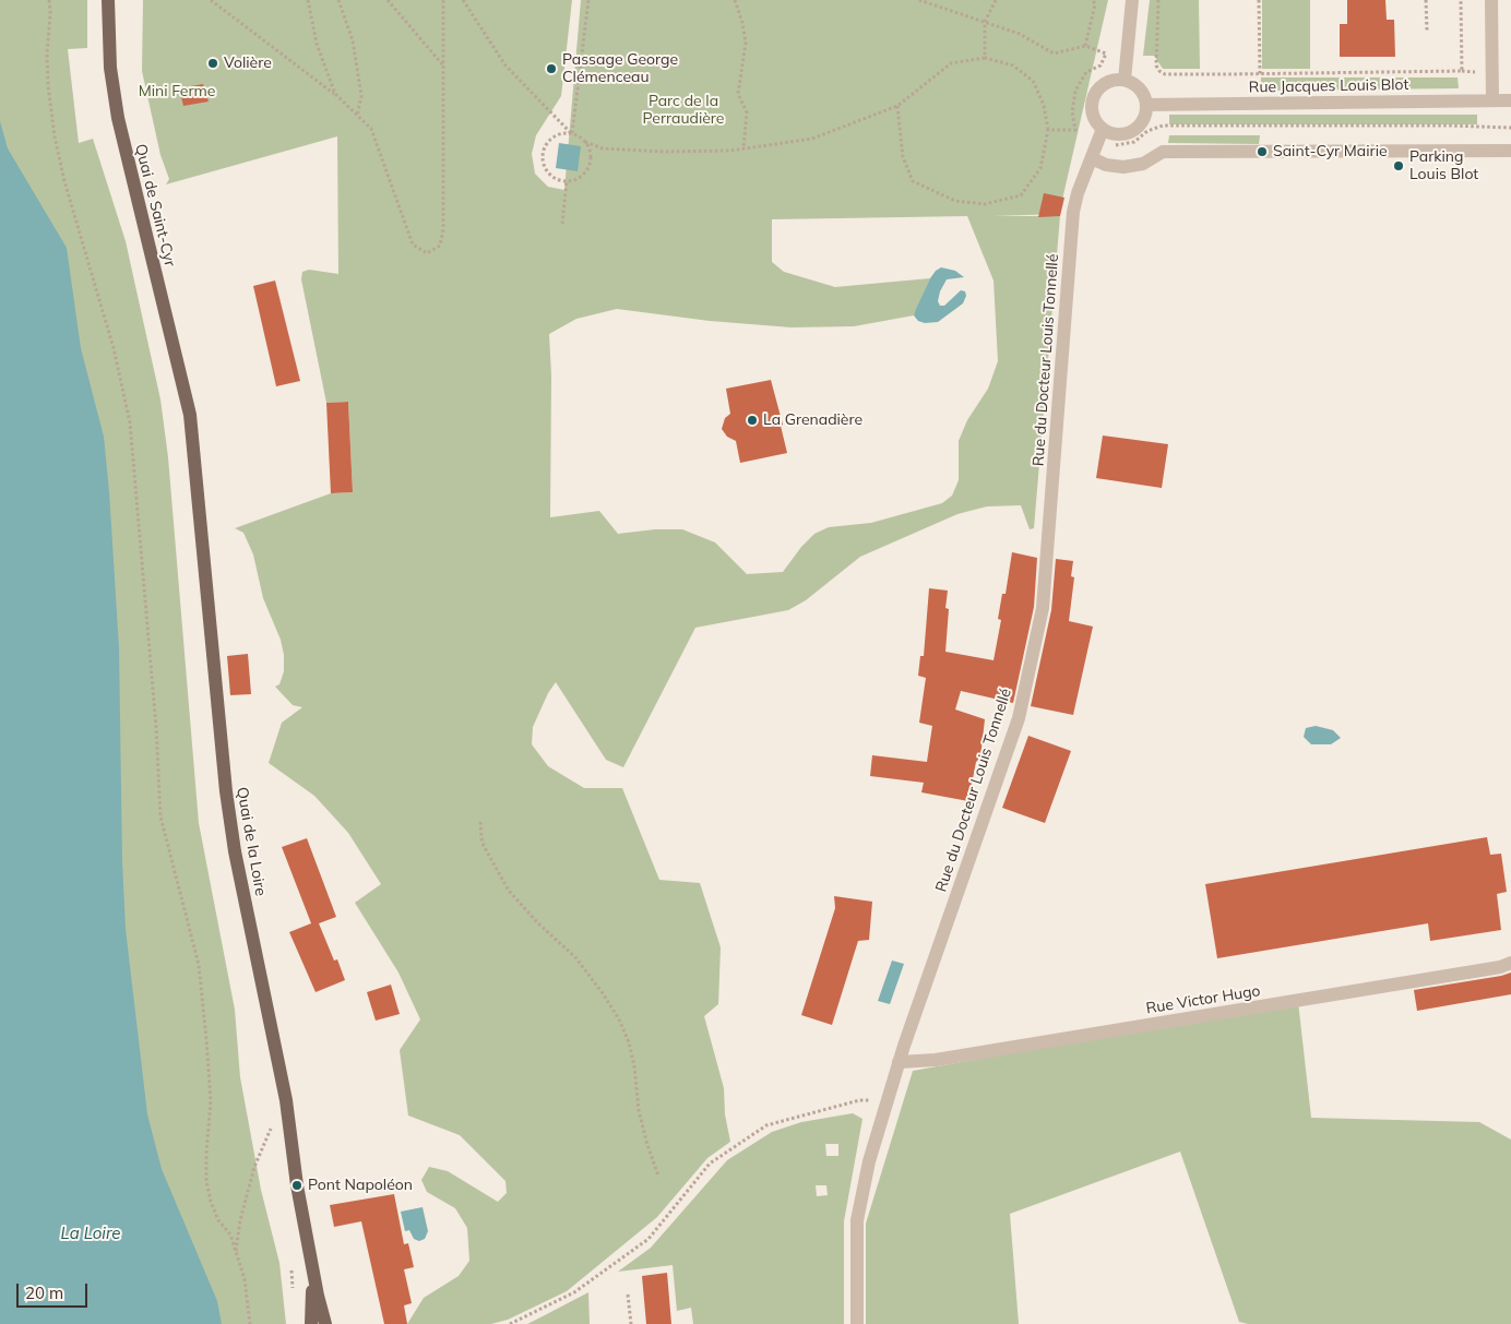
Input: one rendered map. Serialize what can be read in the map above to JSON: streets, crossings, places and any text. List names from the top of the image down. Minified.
{"streets":{"main road":["Quai de Saint-Cyr","Quai de la Loire"],"street":["Rue Jacques Louis Blot","Rue du Docteur Louis Tonnellé","Rue Victor Hugo"]},"crossings":[["Rue Jacques Louis Blot","Rue du Docteur Louis Tonnellé"],["Quai de Saint-Cyr","Quai de la Loire"],["Rue du Docteur Louis Tonnellé","Rue Victor Hugo"]],"water":["La Loire"],"parks":["Mini Ferme","Parc de la Perraudière"],"places":["Volière","Passage George Clémenceau","Saint-Cyr Mairie","Parking Louis Blot","La Grenadière","Pont Napoléon"],"scale_bar":"20 m"}
